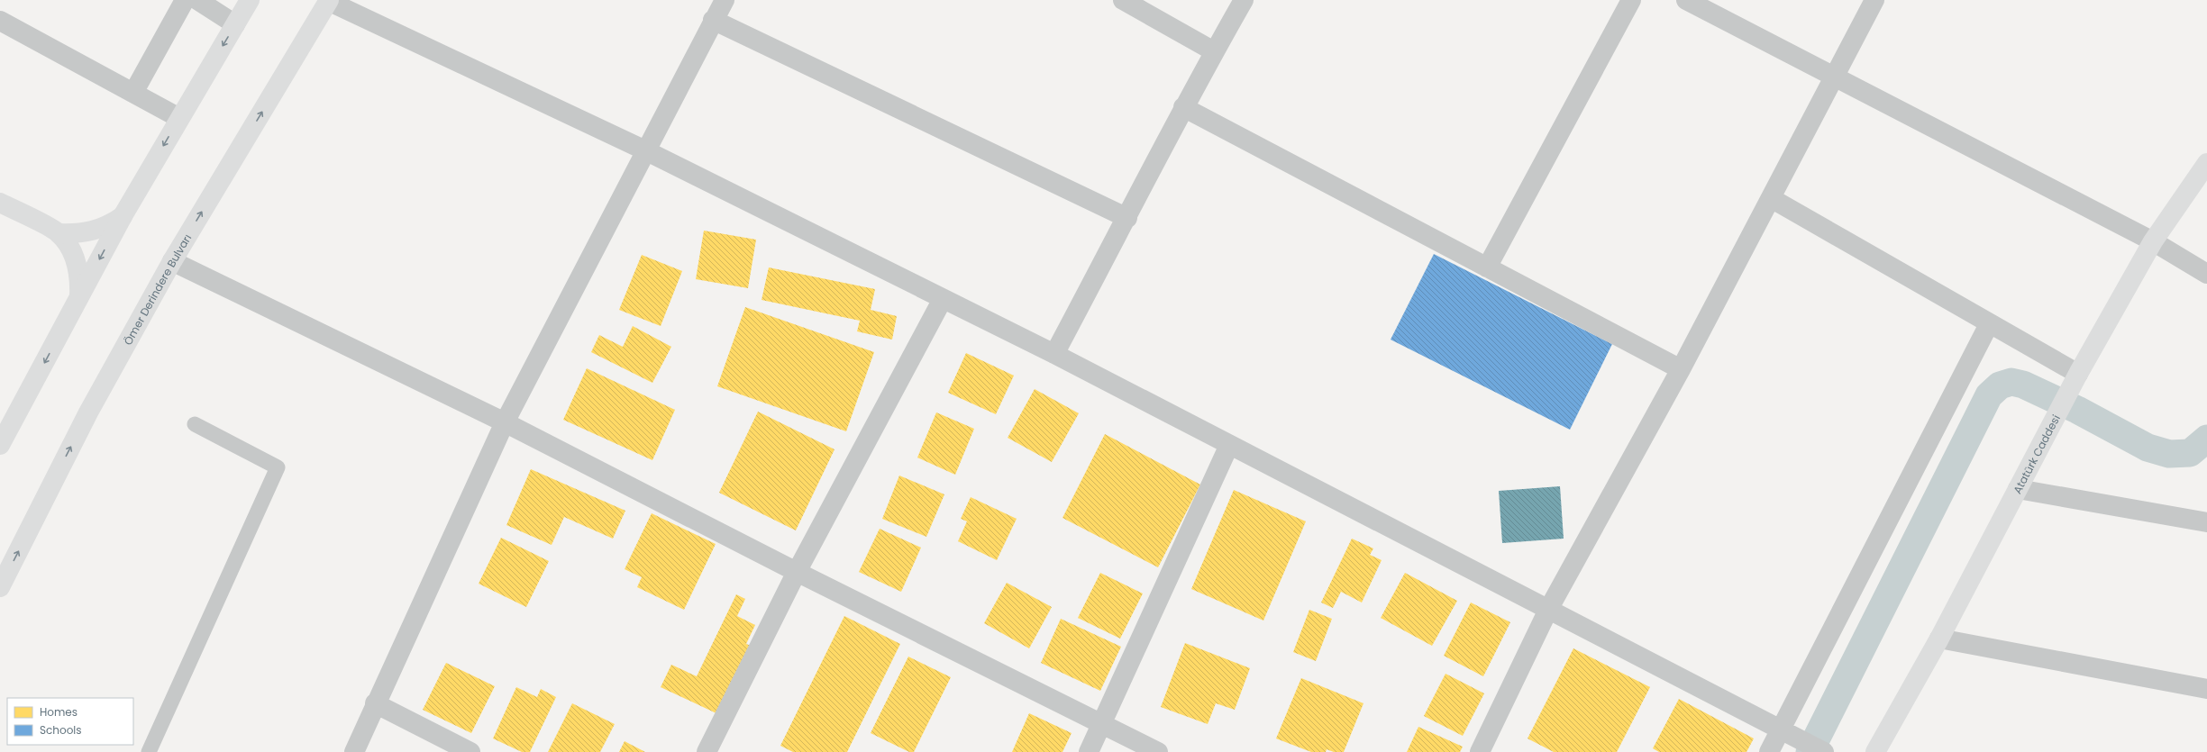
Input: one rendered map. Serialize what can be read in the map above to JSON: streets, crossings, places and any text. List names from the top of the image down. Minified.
{"streets":{"main road":["Ömer Derindere Bulvarı","Atatürk Caddesi"]},"legend":["Homes","Schools"]}
